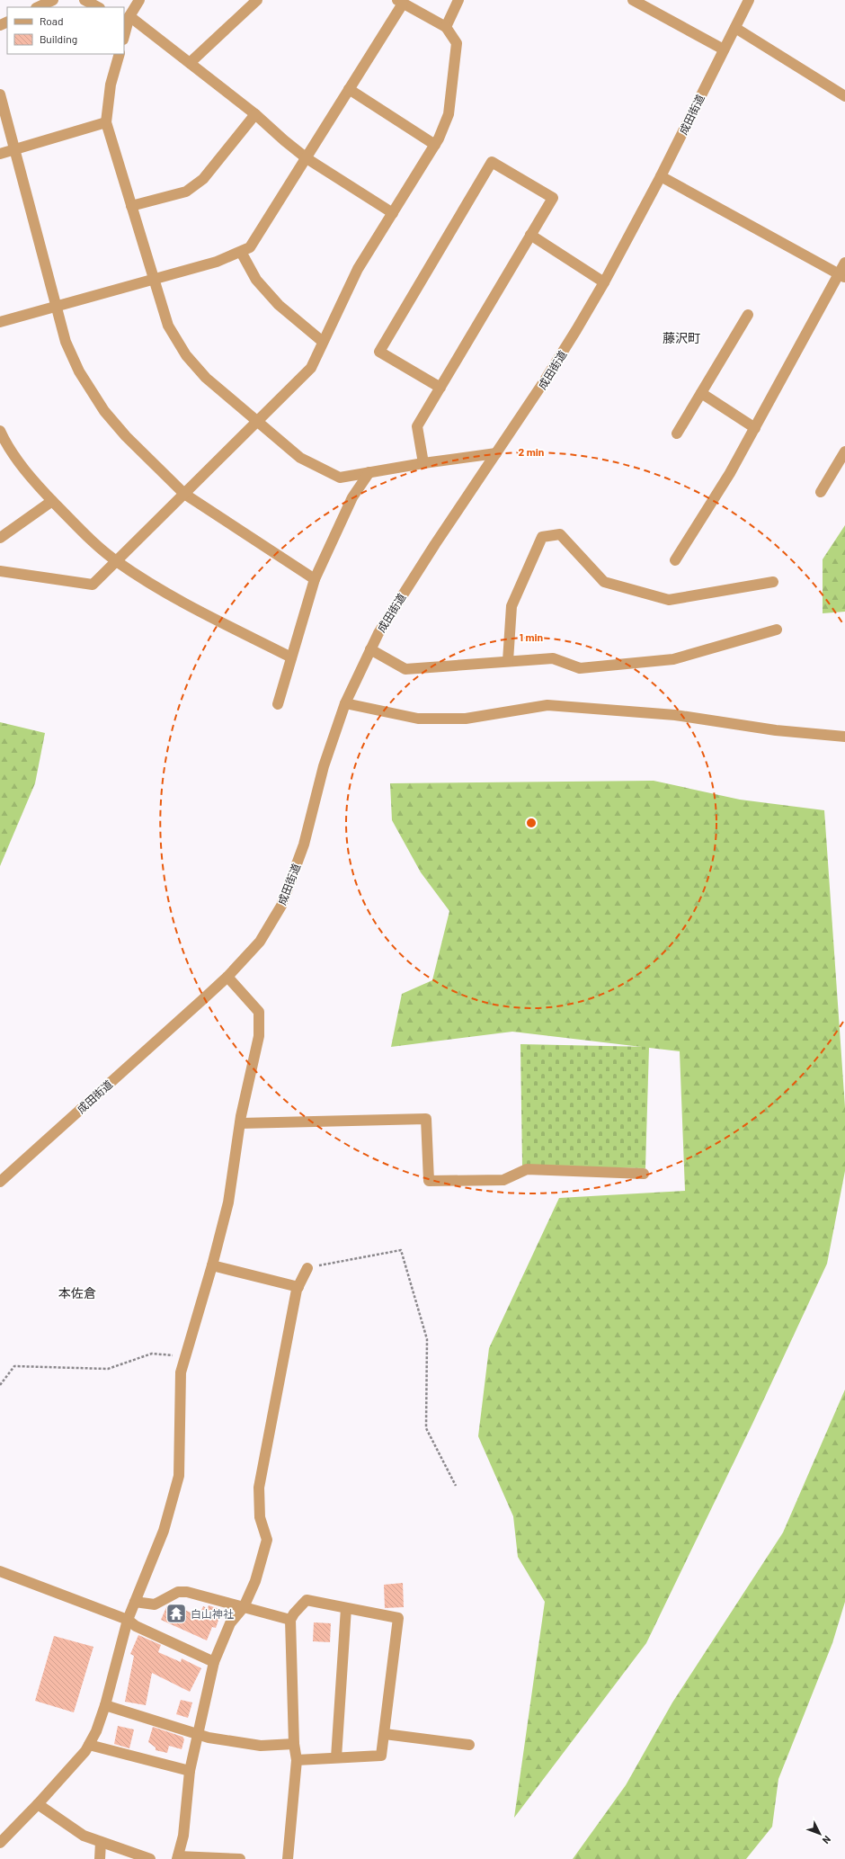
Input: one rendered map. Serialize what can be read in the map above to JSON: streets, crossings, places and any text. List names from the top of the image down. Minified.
{"streets":{"street":["成田街道"]},"districts":["藤沢町","本佐倉"],"places":{"temple":["白山神社"]},"legend":["Road","Building"],"north":"bottom right","rings":["2 min","1 min"]}
